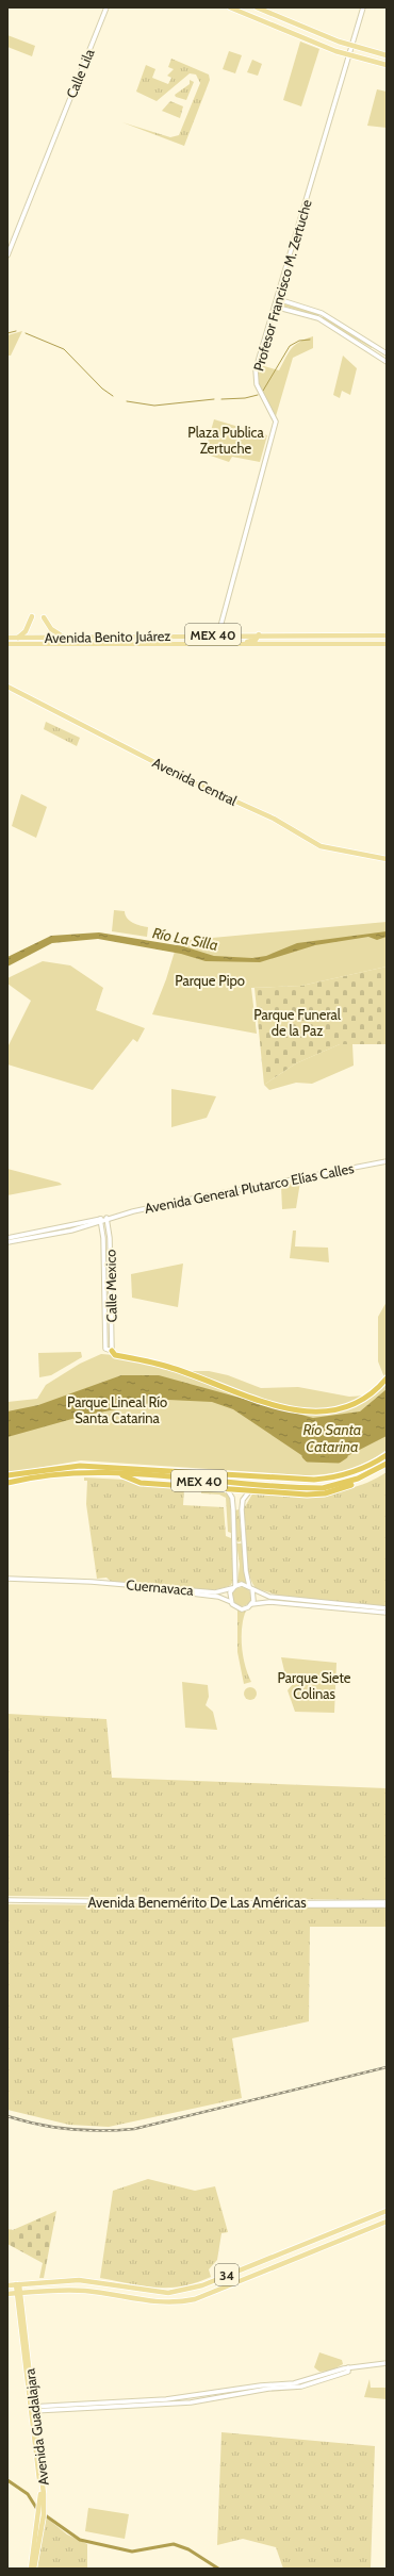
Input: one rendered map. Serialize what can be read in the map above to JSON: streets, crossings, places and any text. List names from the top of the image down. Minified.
{"streets":{"highway":["MEX 40"],"main road":["Avenida Benito Juárez","Avenida Central","34","Avenida Guadalajara"],"street":["Calle Lila","Profesor Francisco M. Zertuche","Avenida General Plutarco Elías Calles","Calle Mexico","Cuernavaca","Avenida Benemérito De Las Américas"]},"crossings":[["Profesor Francisco M. Zertuche","Avenida Benito Juárez"],["Avenida General Plutarco Elías Calles","Calle Mexico"],["34","Avenida Guadalajara"]],"water":["Río La Silla","Río Santa Catarina"],"parks":["Plaza Publica Zertuche","Parque Pipo","Parque Funeral de la Paz","Parque Lineal Río Santa Catarina","Parque Siete Colinas"]}
